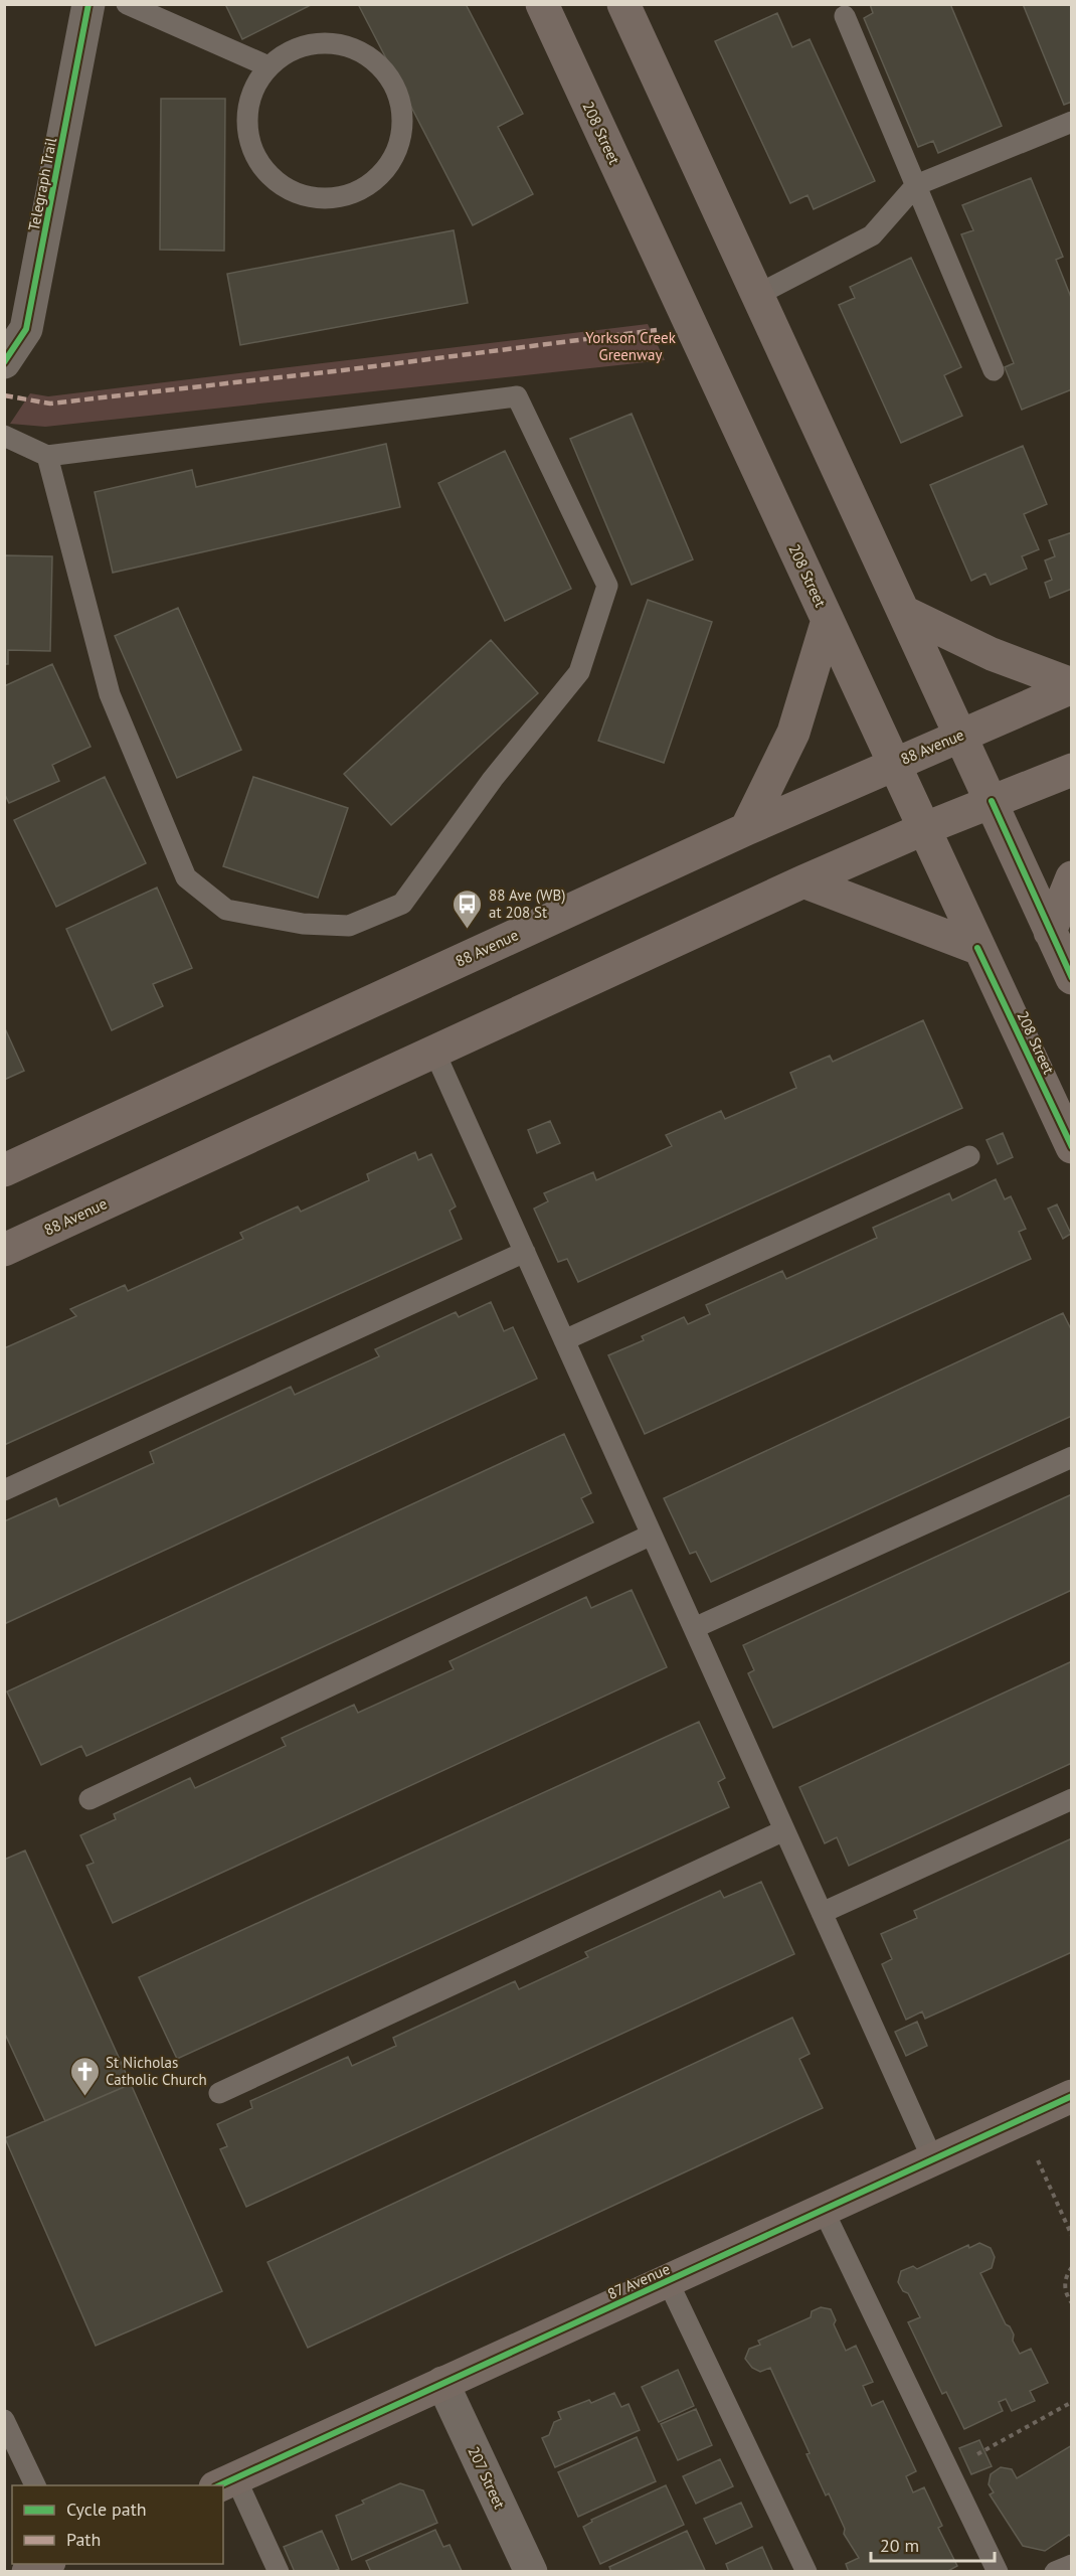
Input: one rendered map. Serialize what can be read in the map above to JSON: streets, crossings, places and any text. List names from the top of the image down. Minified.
{"streets":{"main road":["208 Street","88 Avenue","87 Avenue"],"street":["Telegraph Trail","207 Street"]},"crossings":[["208 Street","88 Avenue"],["87 Avenue","207 Street"]],"parks":["Yorkson Creek Greenway"],"places":{"bus stop":["88 Ave (WB) at 208 St"],"church":["St Nicholas Catholic Church"]},"legend":["Cycle path","Path"],"scale_bar":"20 m"}
